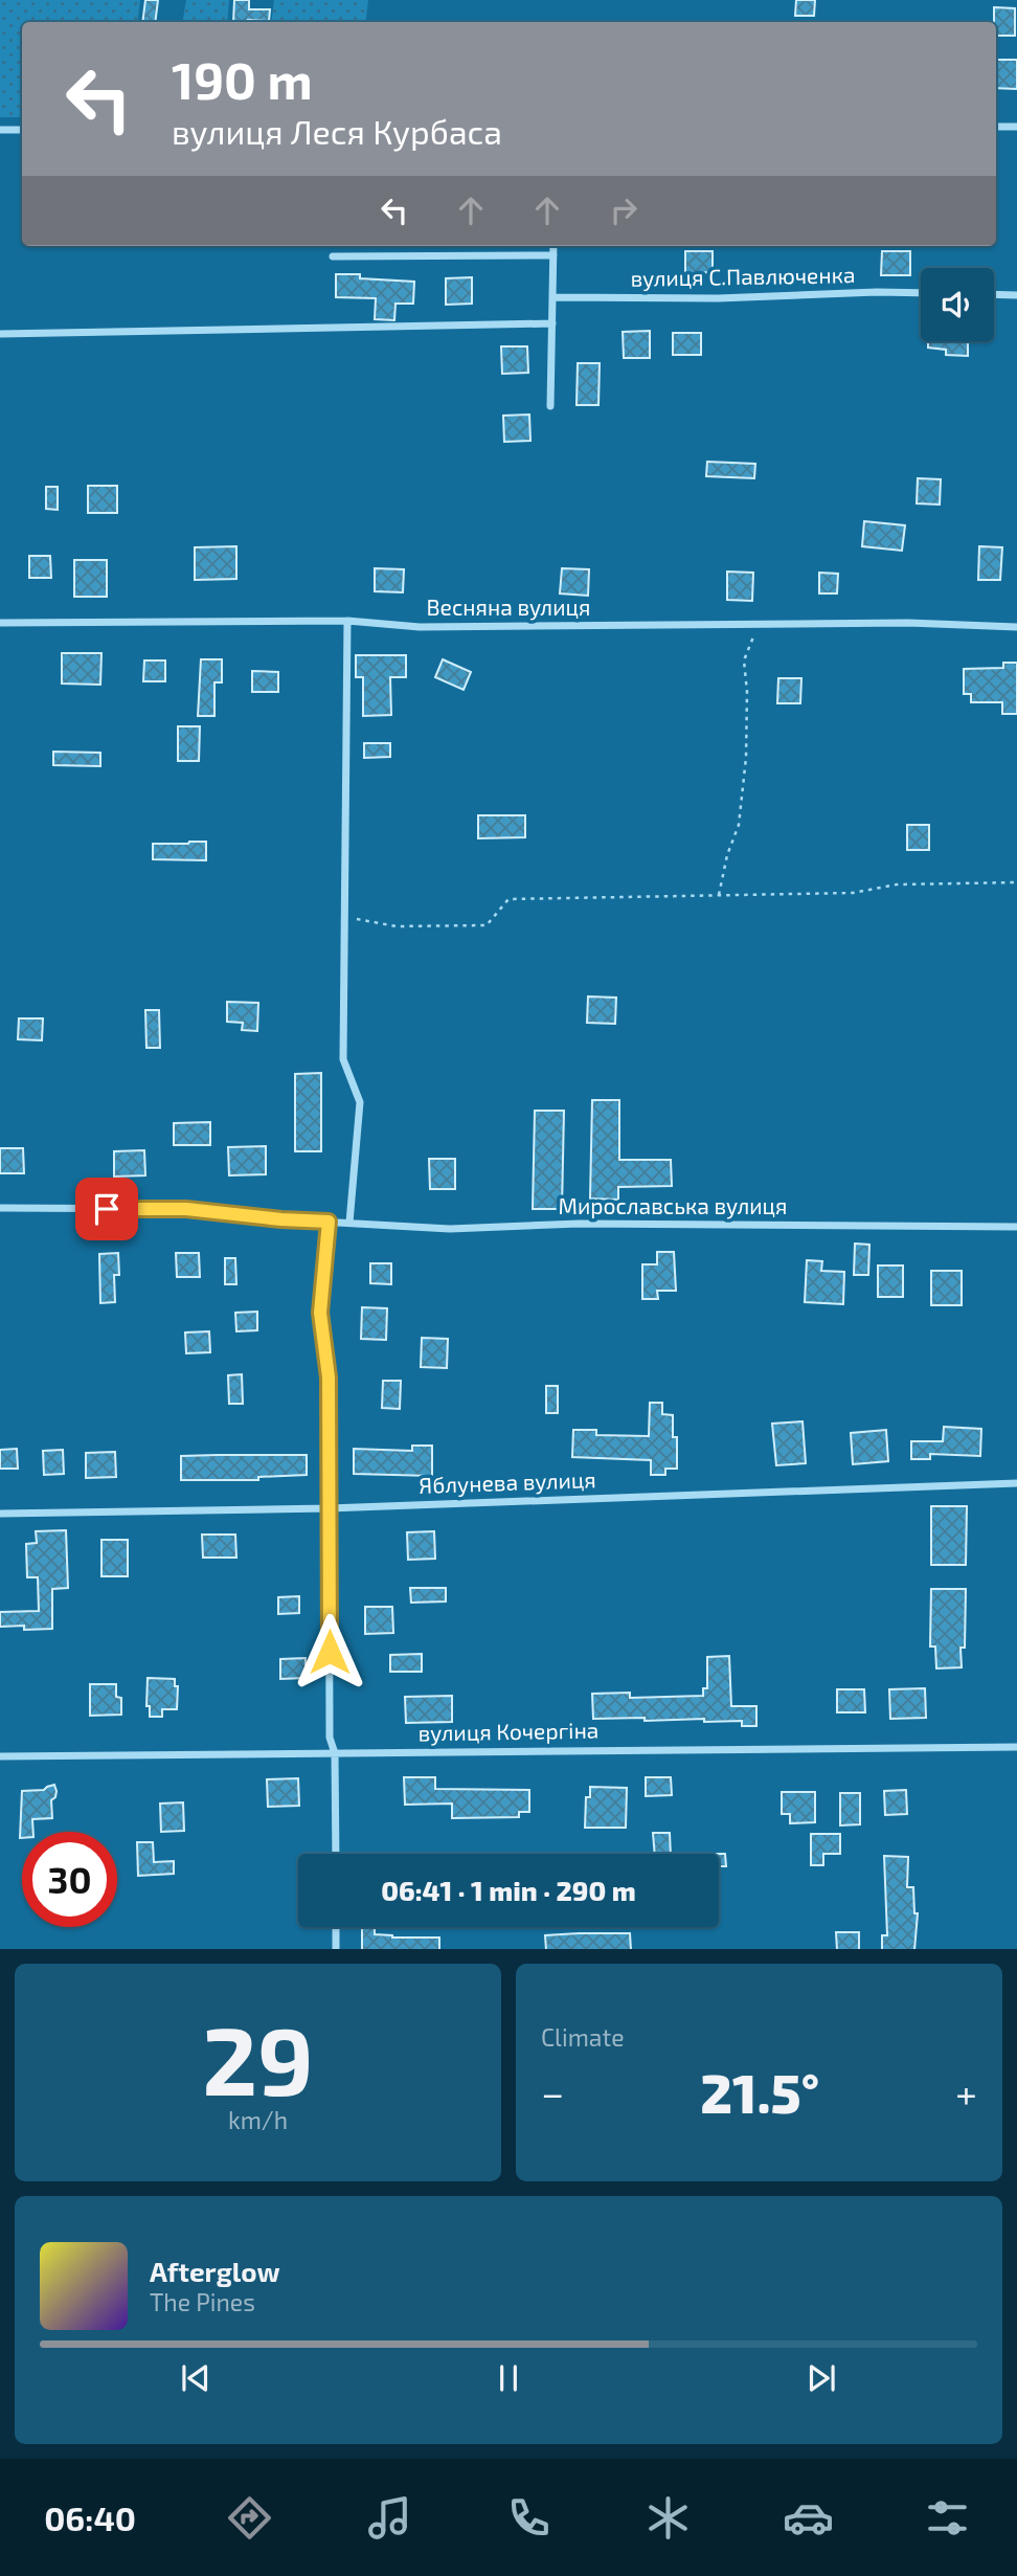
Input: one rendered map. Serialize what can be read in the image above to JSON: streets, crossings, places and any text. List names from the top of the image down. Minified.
{"streets":{"street":["вулиця С.Павлюченка","Весняна вулиця","Мирославська вулиця","Яблунева вулиця","вулиця Кочергіна"]},"page":{"turn":["190 m","вулиця Леся Курбаса"],"limit":"30","trip":"06:41 · 1 min · 290 m","tile":[["29","km/h"],"Climate"],"heat":["−","21.5°","+"],"song":["Afterglow","The Pines"],"tabs":"06:40"}}
